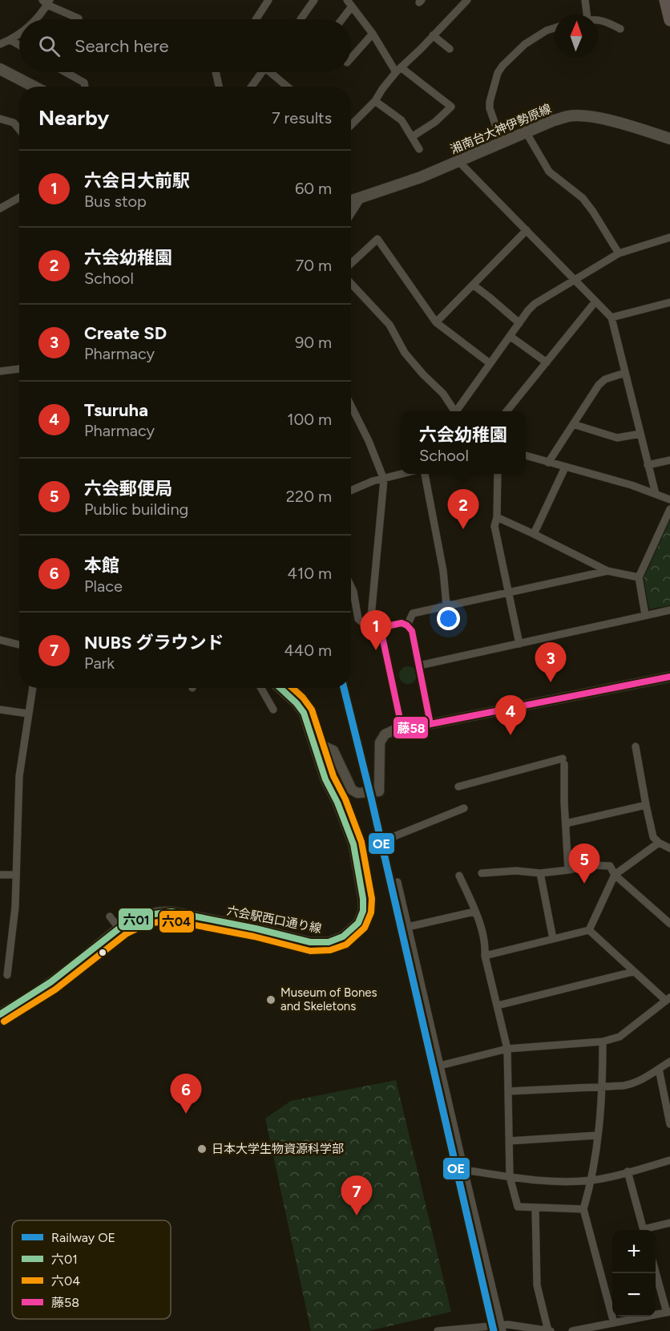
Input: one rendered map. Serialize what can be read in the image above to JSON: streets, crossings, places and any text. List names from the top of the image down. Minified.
{"streets":{"main road":["湘南台大神伊勢原線"],"street":["六会駅西口通り線"]},"places":["Museum of Bones and Skeletons","日本大学生物資源科学部"],"lines":["transit line 藤58","rail line OE","transit line 六01","transit line 六04"],"legend":["Railway OE","六01","六04","藤58"],"north":"top","page":{"search":"Search here","heading":["Nearby","7 results"],"list":[{"mark":"1","name":"六会日大前駅","note":"Bus stop","value":"60 m"},{"mark":"2","name":"六会幼稚園","note":"School","value":"70 m"},{"mark":"3","name":"Create SD","note":"Pharmacy","value":"90 m"},{"mark":"4","name":"Tsuruha","note":"Pharmacy","value":"100 m"},{"mark":"5","name":"六会郵便局","note":"Public building","value":"220 m"},{"mark":"6","name":"本館","note":"Place","value":"410 m"},{"mark":"7","name":"NUBS グラウンド","note":"Park","value":"440 m"}],"popup":["六会幼稚園","School"],"pins":["2","1","3","4","5","6","7"],"map_buttons":["+","−"]}}
